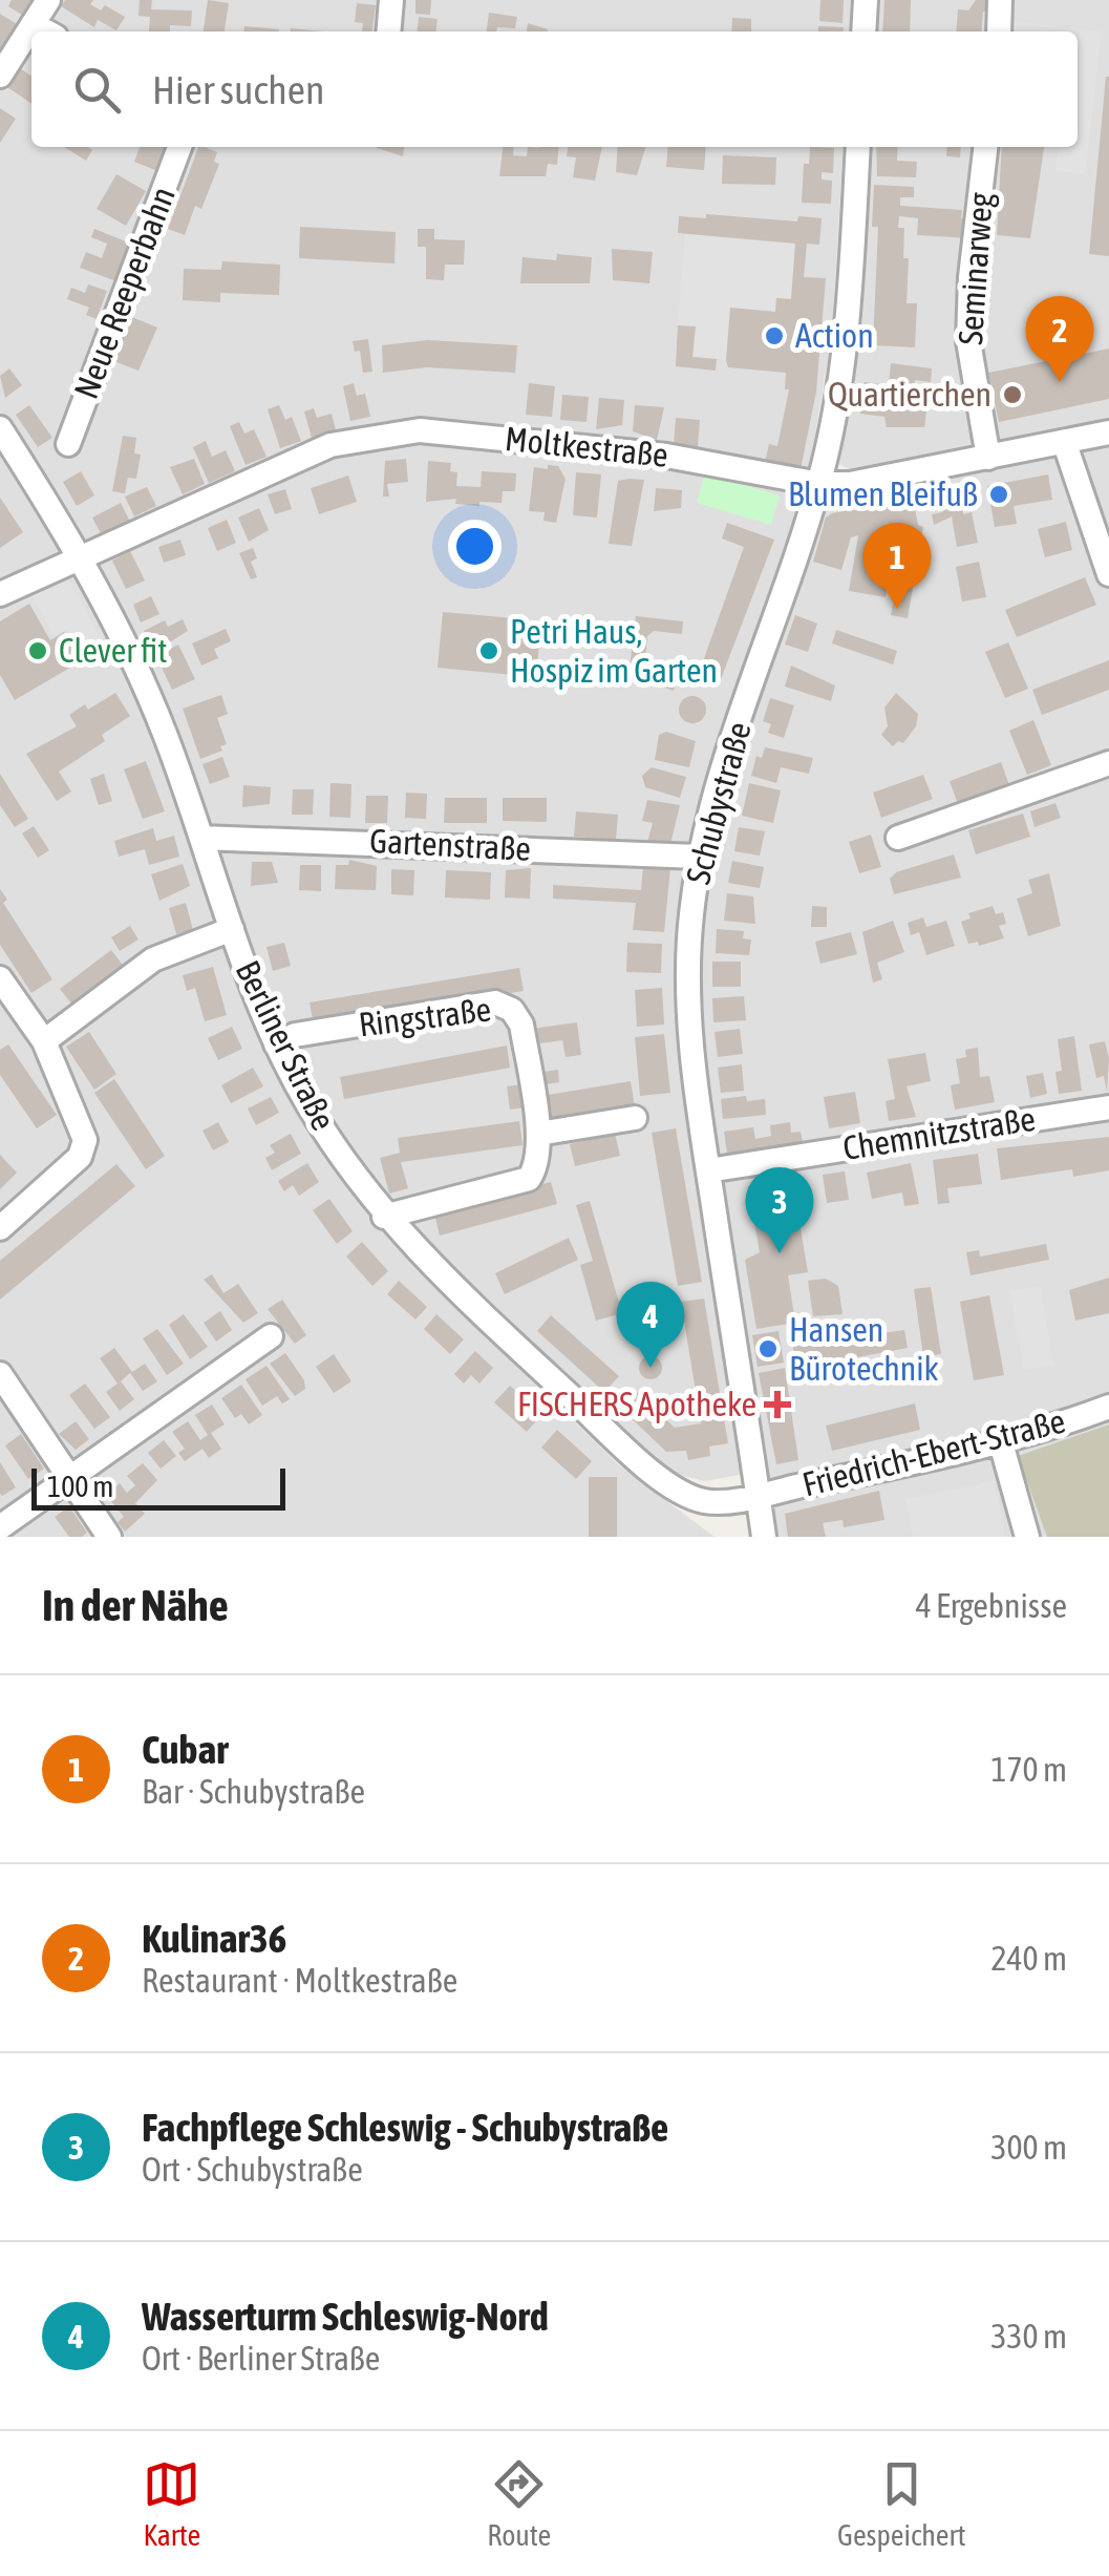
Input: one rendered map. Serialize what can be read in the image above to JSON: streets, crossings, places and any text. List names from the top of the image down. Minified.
{"streets":{"street":["Seminarweg","Neue Reeperbahn","Moltkestraße","Schubystraße","Gartenstraße","Ringstraße","Berliner Straße","Chemnitzstraße","Friedrich-Ebert-Straße"]},"crossings":[["Seminarweg","Moltkestraße"],["Moltkestraße","Schubystraße"],["Moltkestraße","Berliner Straße"],["Schubystraße","Gartenstraße"],["Schubystraße","Berliner Straße"],["Schubystraße","Chemnitzstraße"],["Schubystraße","Friedrich-Ebert-Straße"],["Gartenstraße","Berliner Straße"],["Ringstraße","Berliner Straße"],["Berliner Straße","Friedrich-Ebert-Straße"]],"places":{"other":["Action","Quartierchen","Blumen Bleifuß","Clever fit","Petri Haus, Hospiz im Garten","Hansen Bürotechnik"],"health":["FISCHERS Apotheke"]},"scale_bar":"100 m","page":{"search":"Hier suchen","pins":["2","1","3","4"],"scale":"100 m","heading":["In der Nähe","4 Ergebnisse"],"list":[{"mark":"1","name":"Cubar","note":"Bar · Schubystraße","value":"170 m"},{"mark":"2","name":"Kulinar36","note":"Restaurant · Moltkestraße","value":"240 m"},{"mark":"3","name":"Fachpflege Schleswig - Schubystraße","note":"Ort · Schubystraße","value":"300 m"},{"mark":"4","name":"Wasserturm Schleswig-Nord","note":"Ort · Berliner Straße","value":"330 m"}],"nav":["Karte","Route","Gespeichert"]}}
